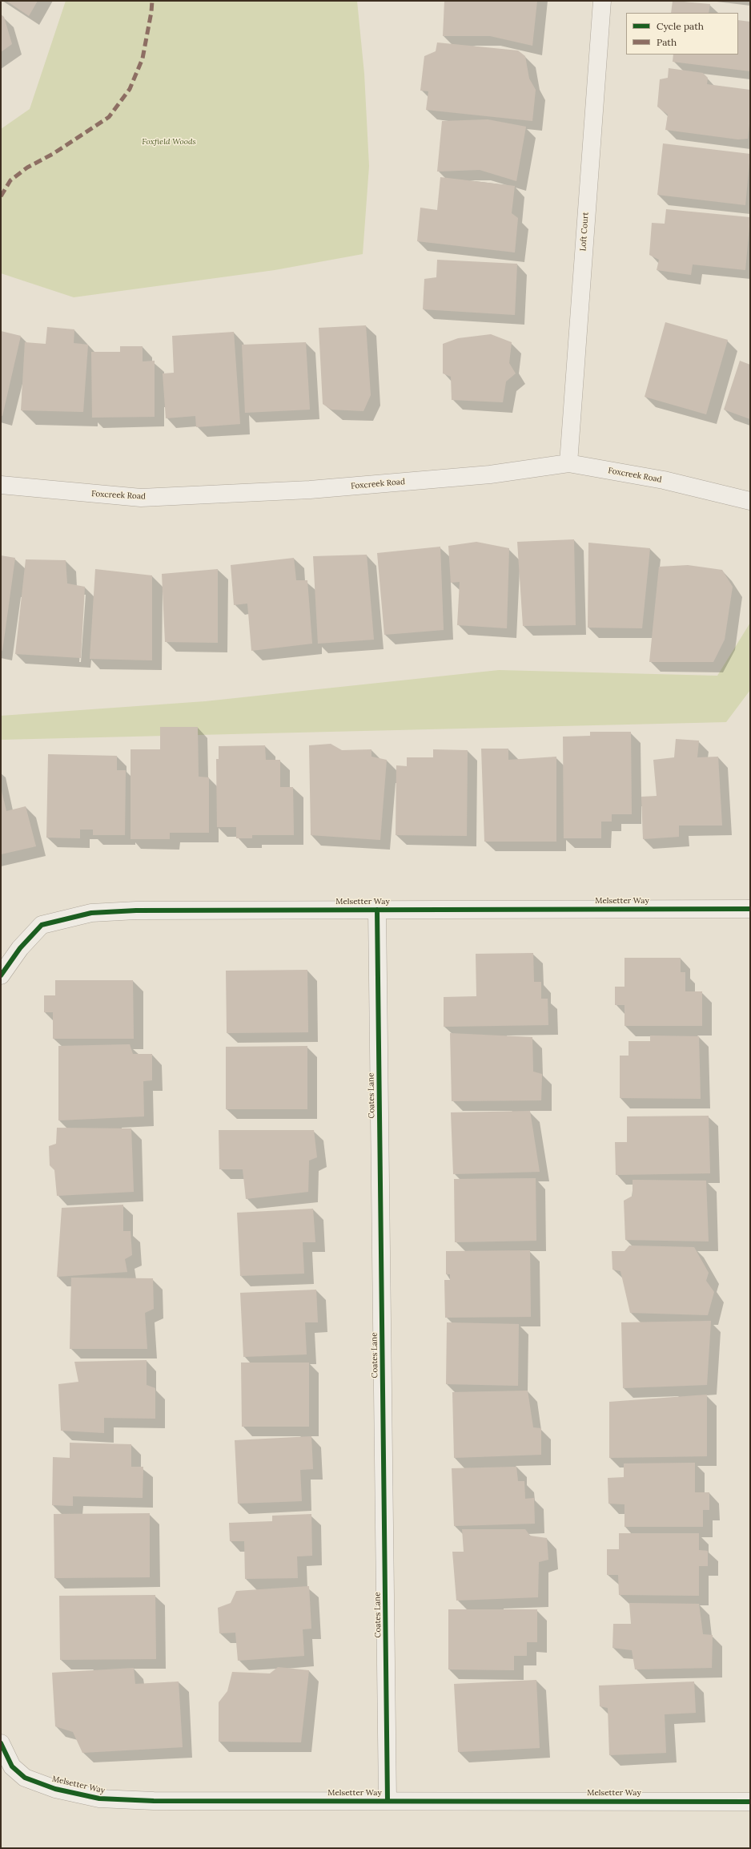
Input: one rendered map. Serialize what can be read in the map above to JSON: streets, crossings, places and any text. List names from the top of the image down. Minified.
{"streets":{"street":["Loft Court","Foxcreek Road","Melsetter Way","Coates Lane"]},"crossings":[["Loft Court","Foxcreek Road"],["Melsetter Way","Coates Lane"]],"parks":["Foxfield Woods"],"legend":["Cycle path","Path"]}
